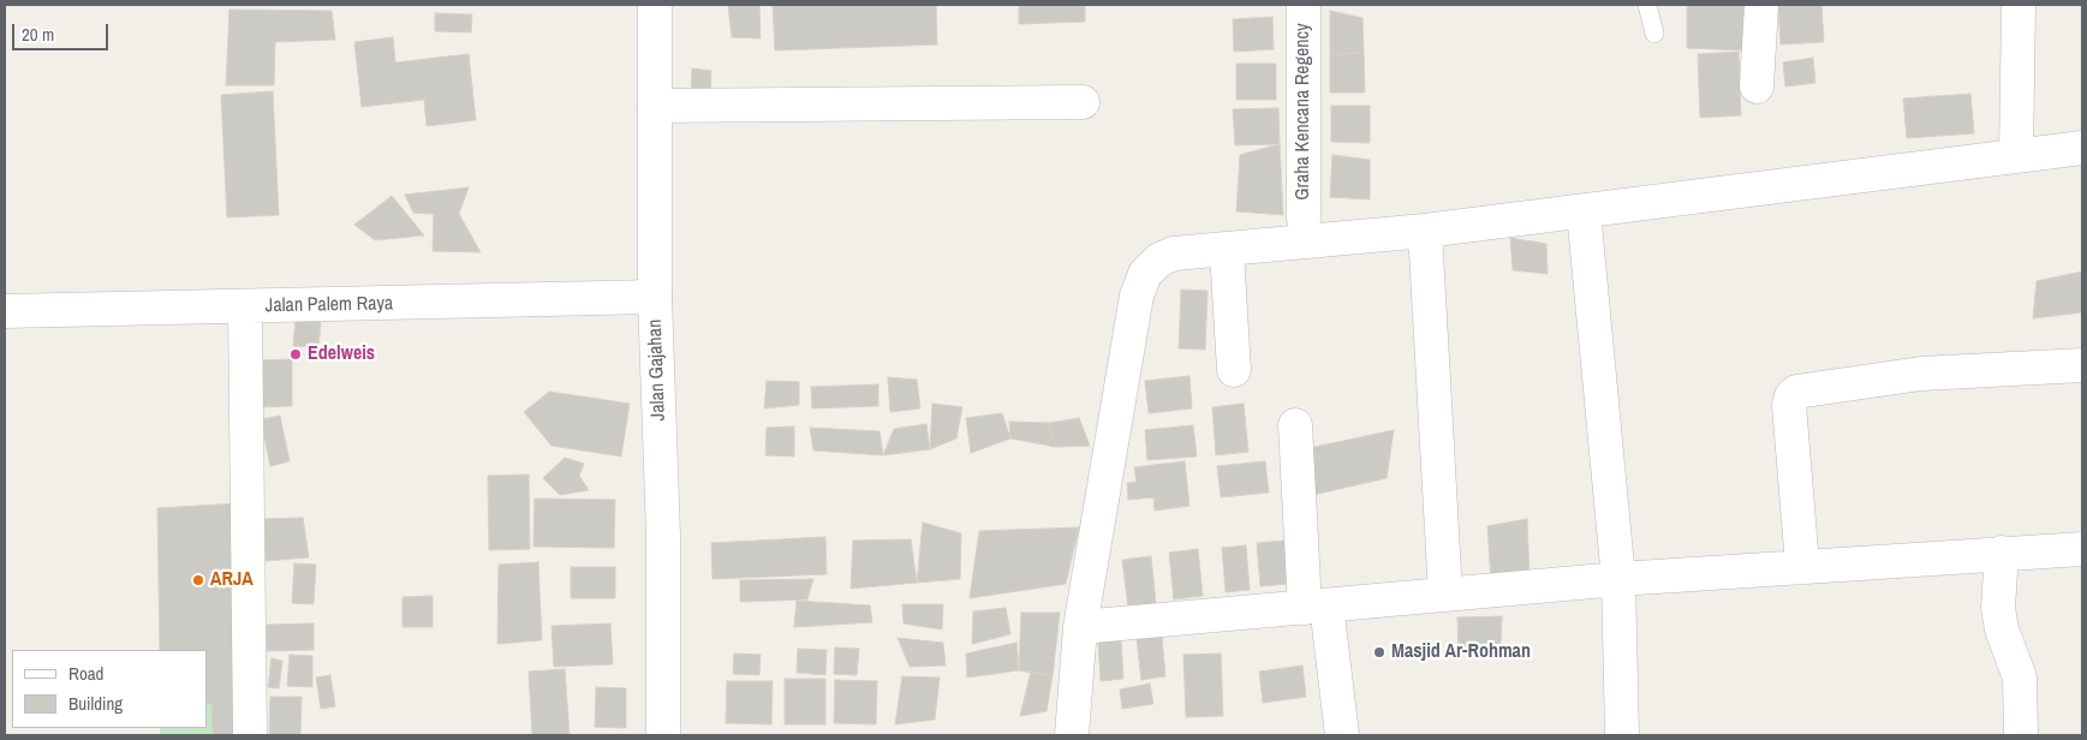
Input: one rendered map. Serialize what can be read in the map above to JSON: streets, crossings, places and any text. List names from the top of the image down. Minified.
{"streets":{"street":["Graha Kencana Regency","Jalan Palem Raya","Jalan Gajahan"]},"crossings":[["Jalan Palem Raya","Jalan Gajahan"]],"places":["Edelweis","ARJA","Masjid Ar-Rohman"],"legend":["Road","Building"],"scale_bar":"20 m"}
